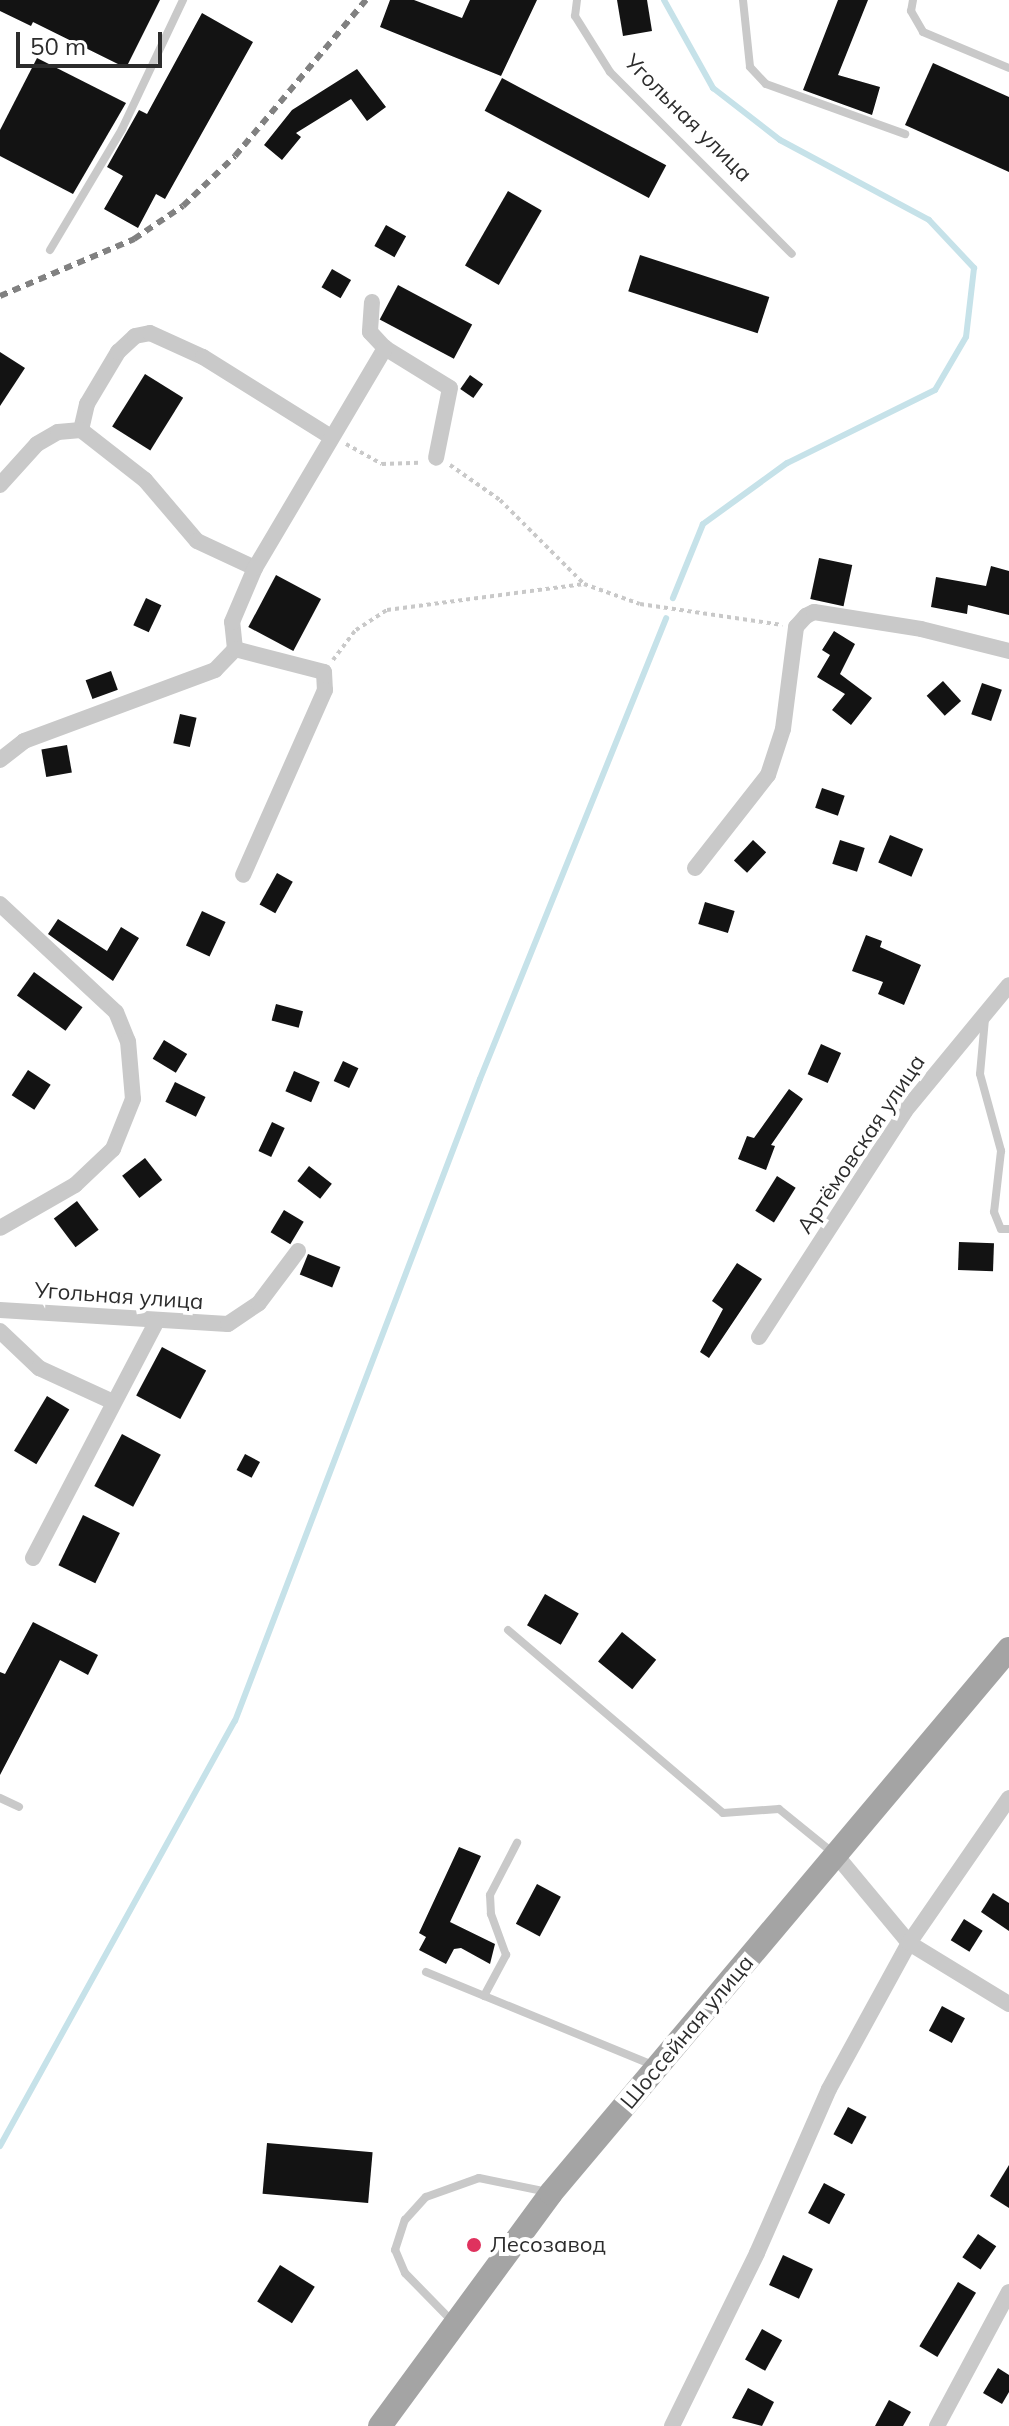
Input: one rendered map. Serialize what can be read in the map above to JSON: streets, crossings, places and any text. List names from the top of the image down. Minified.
{"streets":{"main road":["Шоссейная улица"],"street":["Угольная улица","Артёмовская улица"]},"places":["Лесозавод"],"scale_bar":"50 m"}
